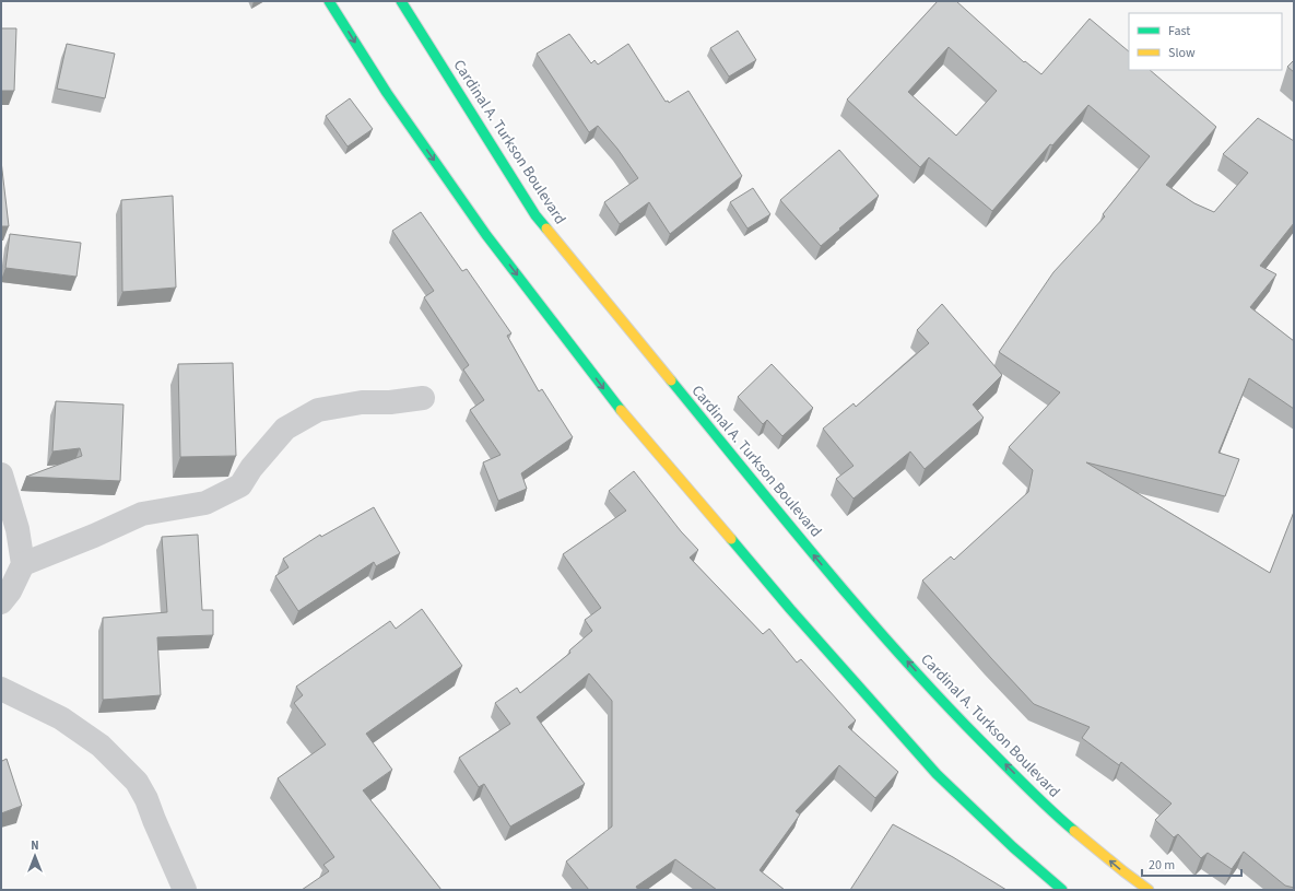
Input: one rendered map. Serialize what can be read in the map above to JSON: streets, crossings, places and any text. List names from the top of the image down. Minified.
{"streets":{"street":["Cardinal A. Turkson Boulevard"]},"legend":["Fast","Slow"],"scale_bar":"20 m","north":"top"}
